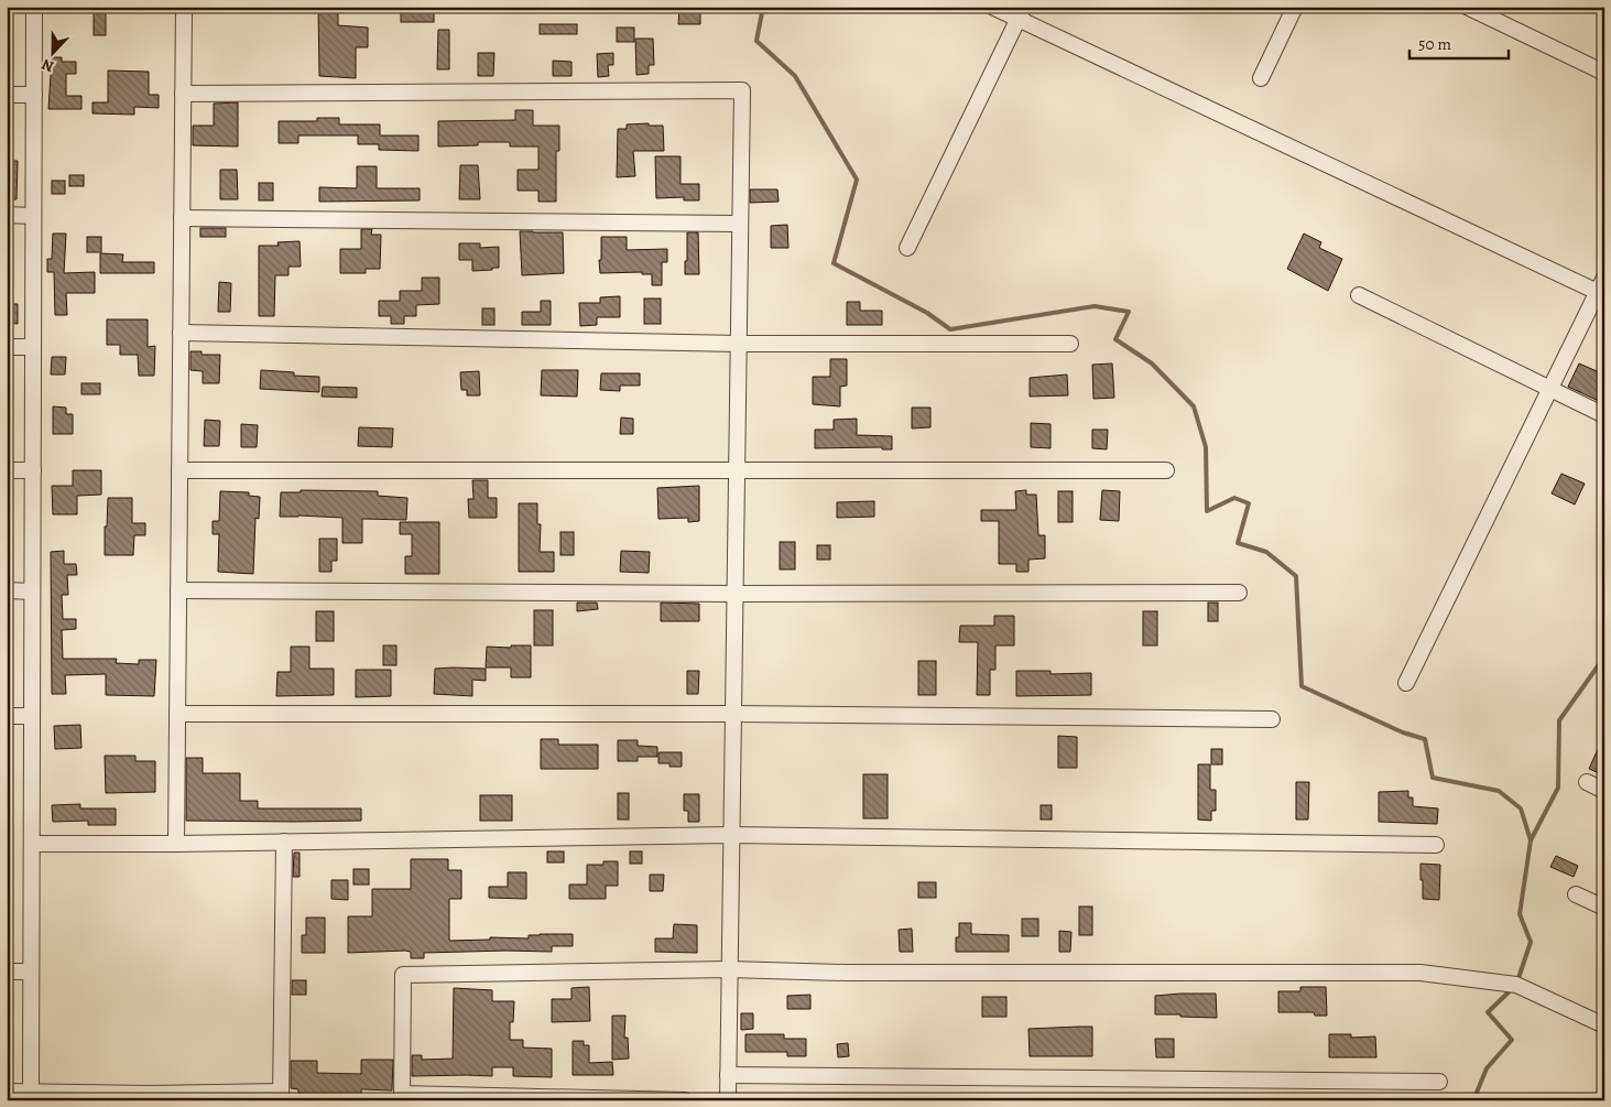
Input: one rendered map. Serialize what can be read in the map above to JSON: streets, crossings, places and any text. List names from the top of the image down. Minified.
{"scale_bar":"50 m","north":"bottom"}
